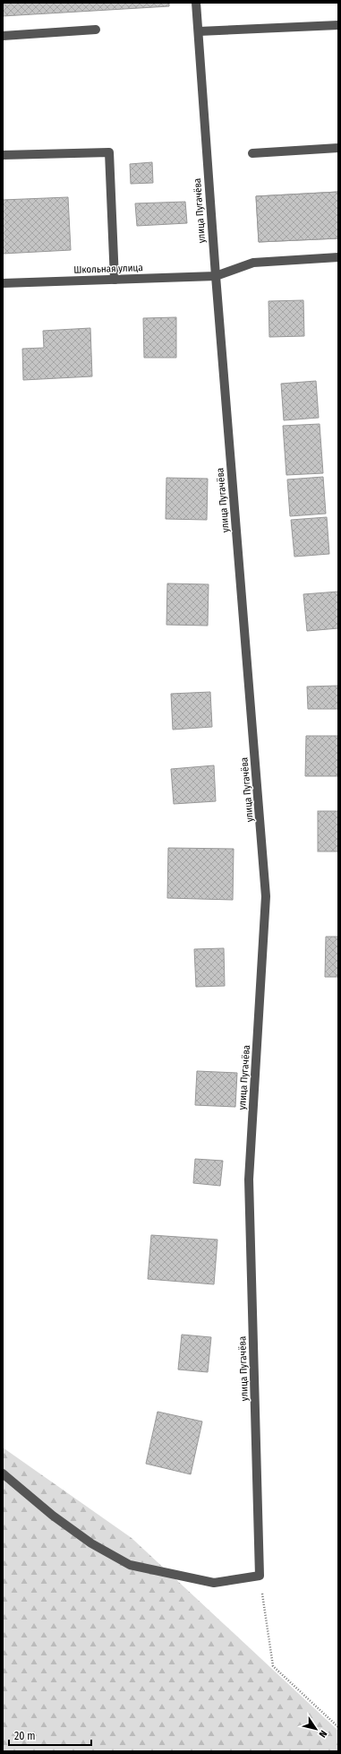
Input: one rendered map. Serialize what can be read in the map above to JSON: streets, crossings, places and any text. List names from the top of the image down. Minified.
{"streets":{"street":["улица Пугачёва","Школьная улица"]},"crossings":[["улица Пугачёва","Школьная улица"]],"scale_bar":"20 m","north":"bottom right"}
